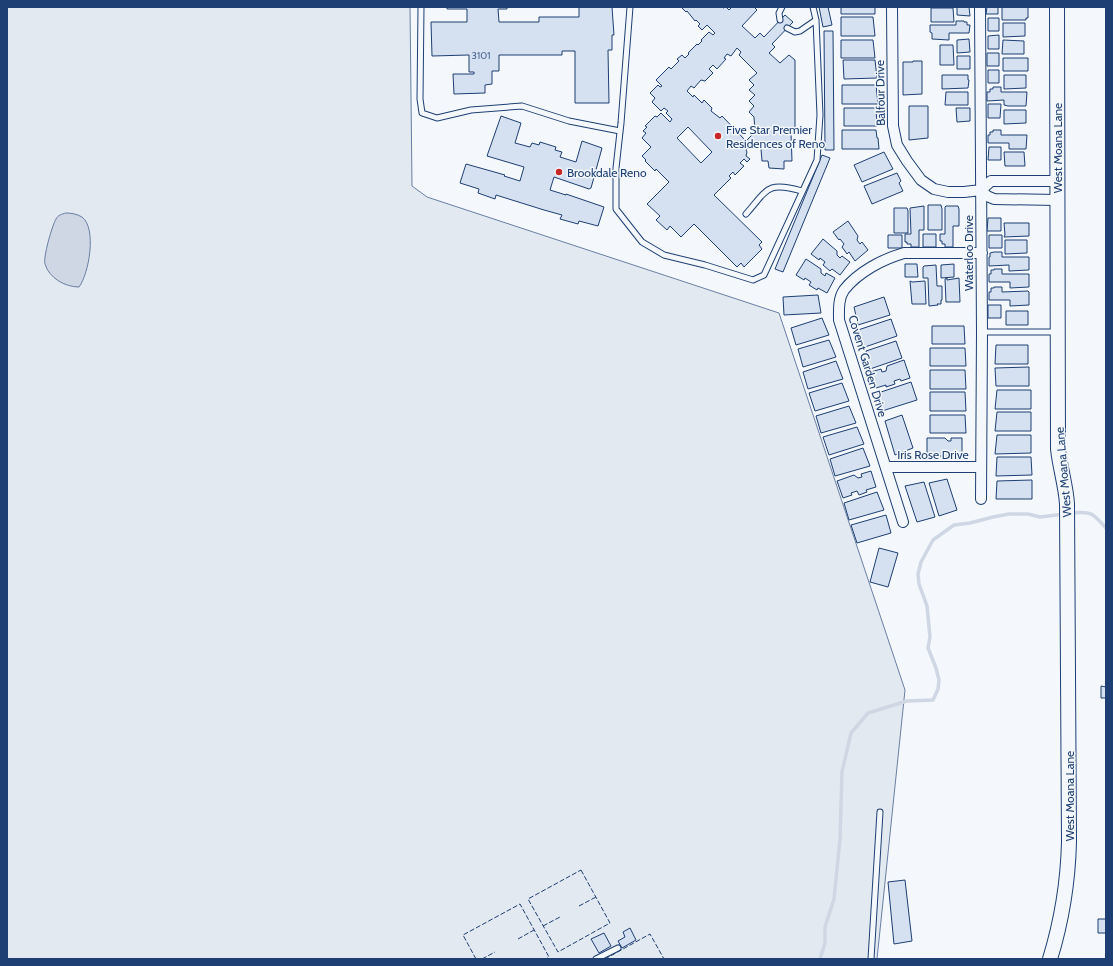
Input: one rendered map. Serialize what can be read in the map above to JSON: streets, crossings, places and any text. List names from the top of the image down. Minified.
{"streets":{"street":["Balfour Drive","West Moana Lane","Waterloo Drive","Covent Garden Drive","Iris Rose Drive"]},"crossings":[["Balfour Drive","West Moana Lane"],["Balfour Drive","Waterloo Drive"],["Waterloo Drive","Covent Garden Drive"],["Waterloo Drive","Iris Rose Drive"],["Covent Garden Drive","Iris Rose Drive"]],"places":["Five Star Premier Residences of Reno","Brookdale Reno"],"house_numbers":["3101"]}
